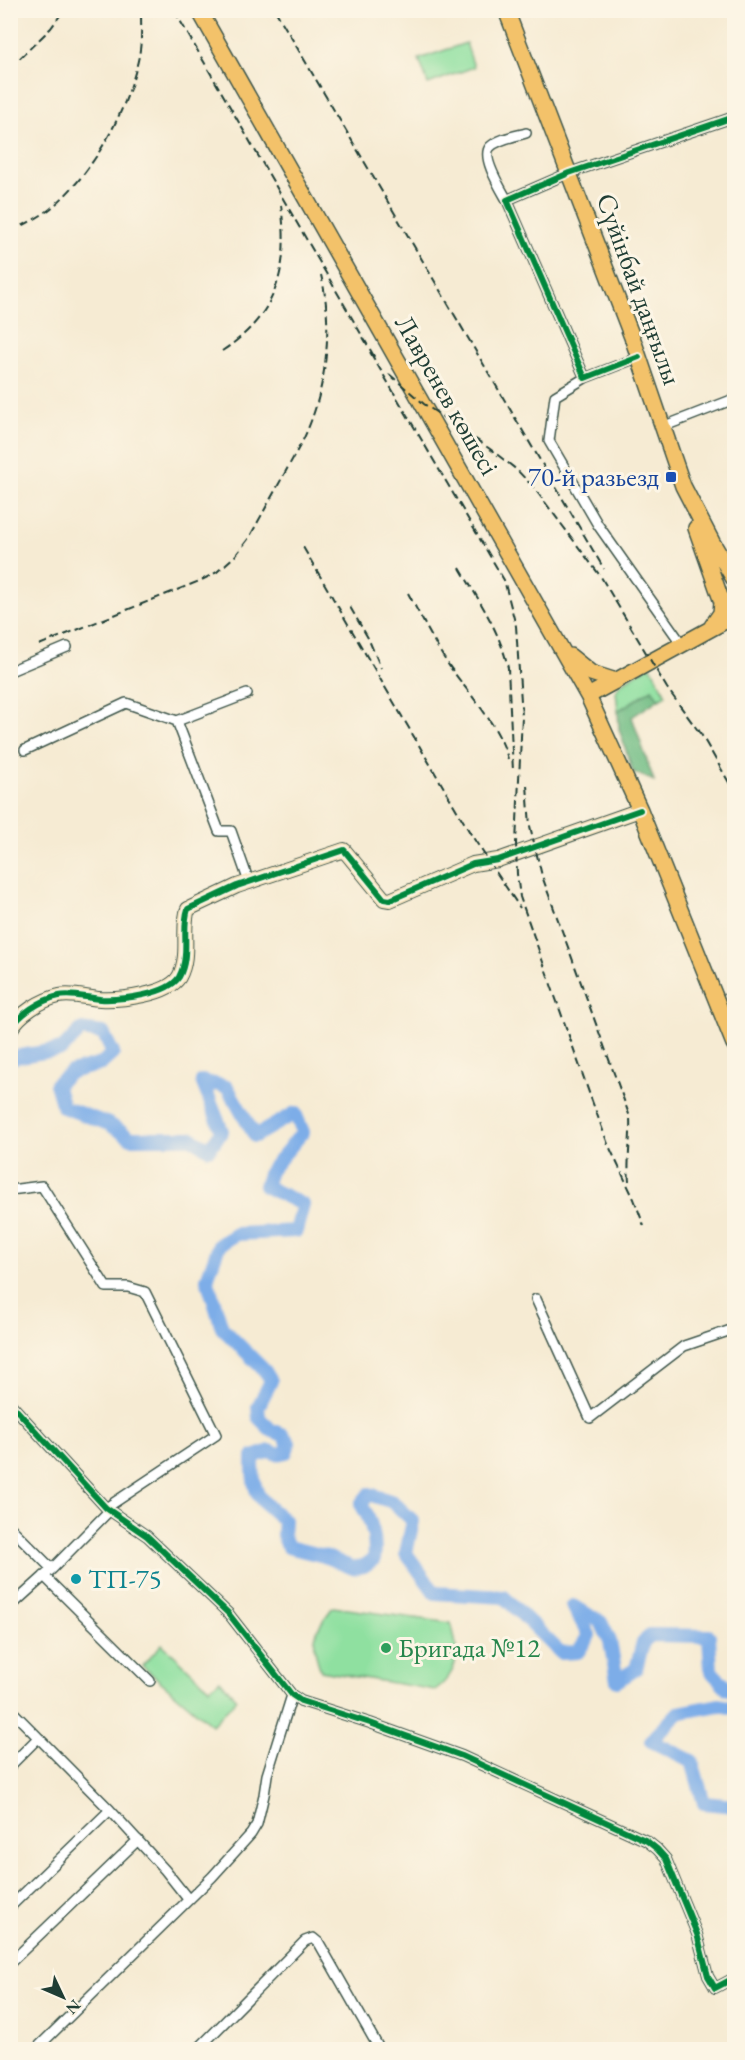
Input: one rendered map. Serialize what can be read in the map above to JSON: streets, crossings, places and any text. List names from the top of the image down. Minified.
{"streets":{"main road":["Сүйінбай даңғылы","Лавренев көшесі"]},"places":{"transit":["70-й разьезд"],"other":["ТП-75","Бригада №12"]},"north":"bottom right"}
